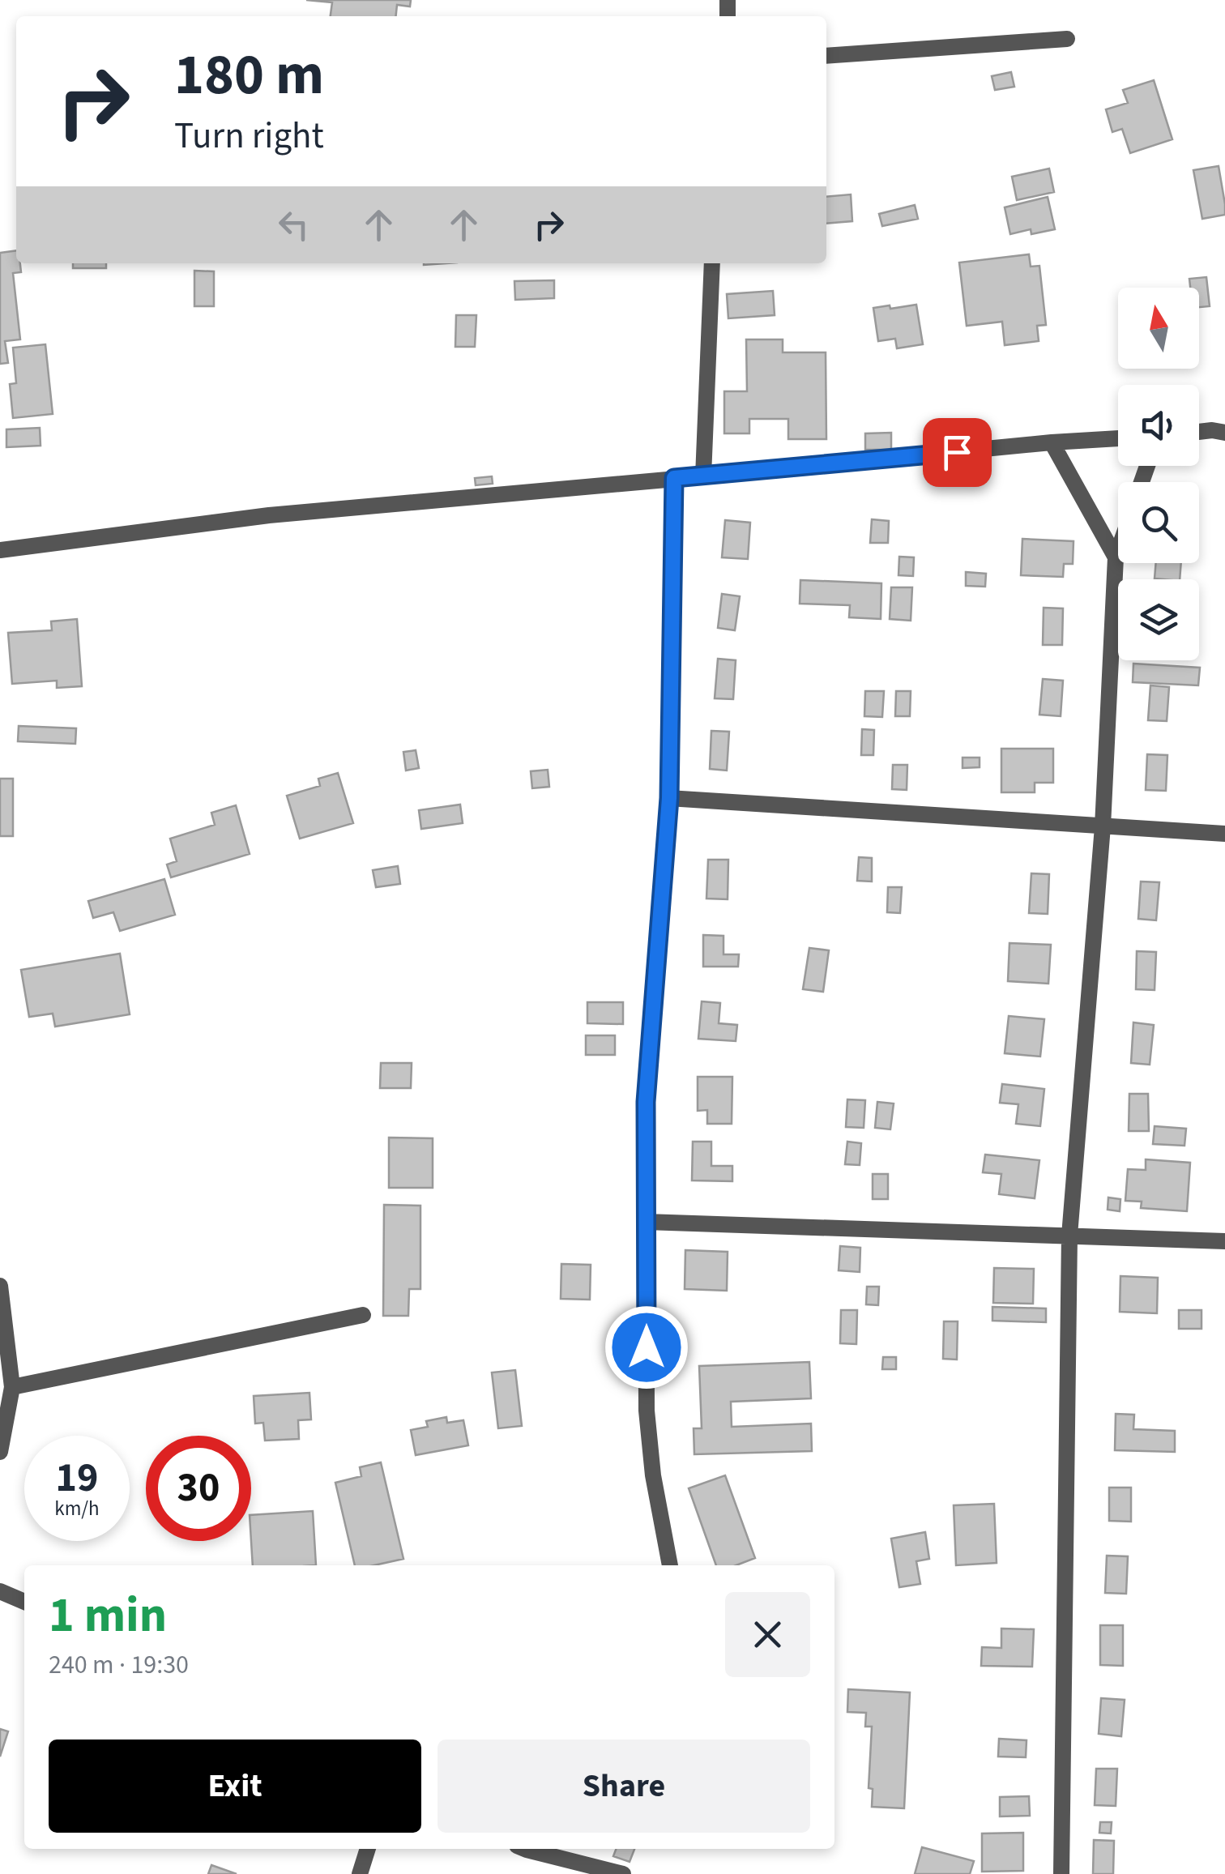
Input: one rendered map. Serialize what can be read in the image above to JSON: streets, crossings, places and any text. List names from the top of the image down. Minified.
{"north":"top","page":{"turn":["180 m","Turn right"],"speed":"19 km/h","limit":"30","heading":["1 min","240 m · 19:30"],"buttons":["Exit","Share"]}}
